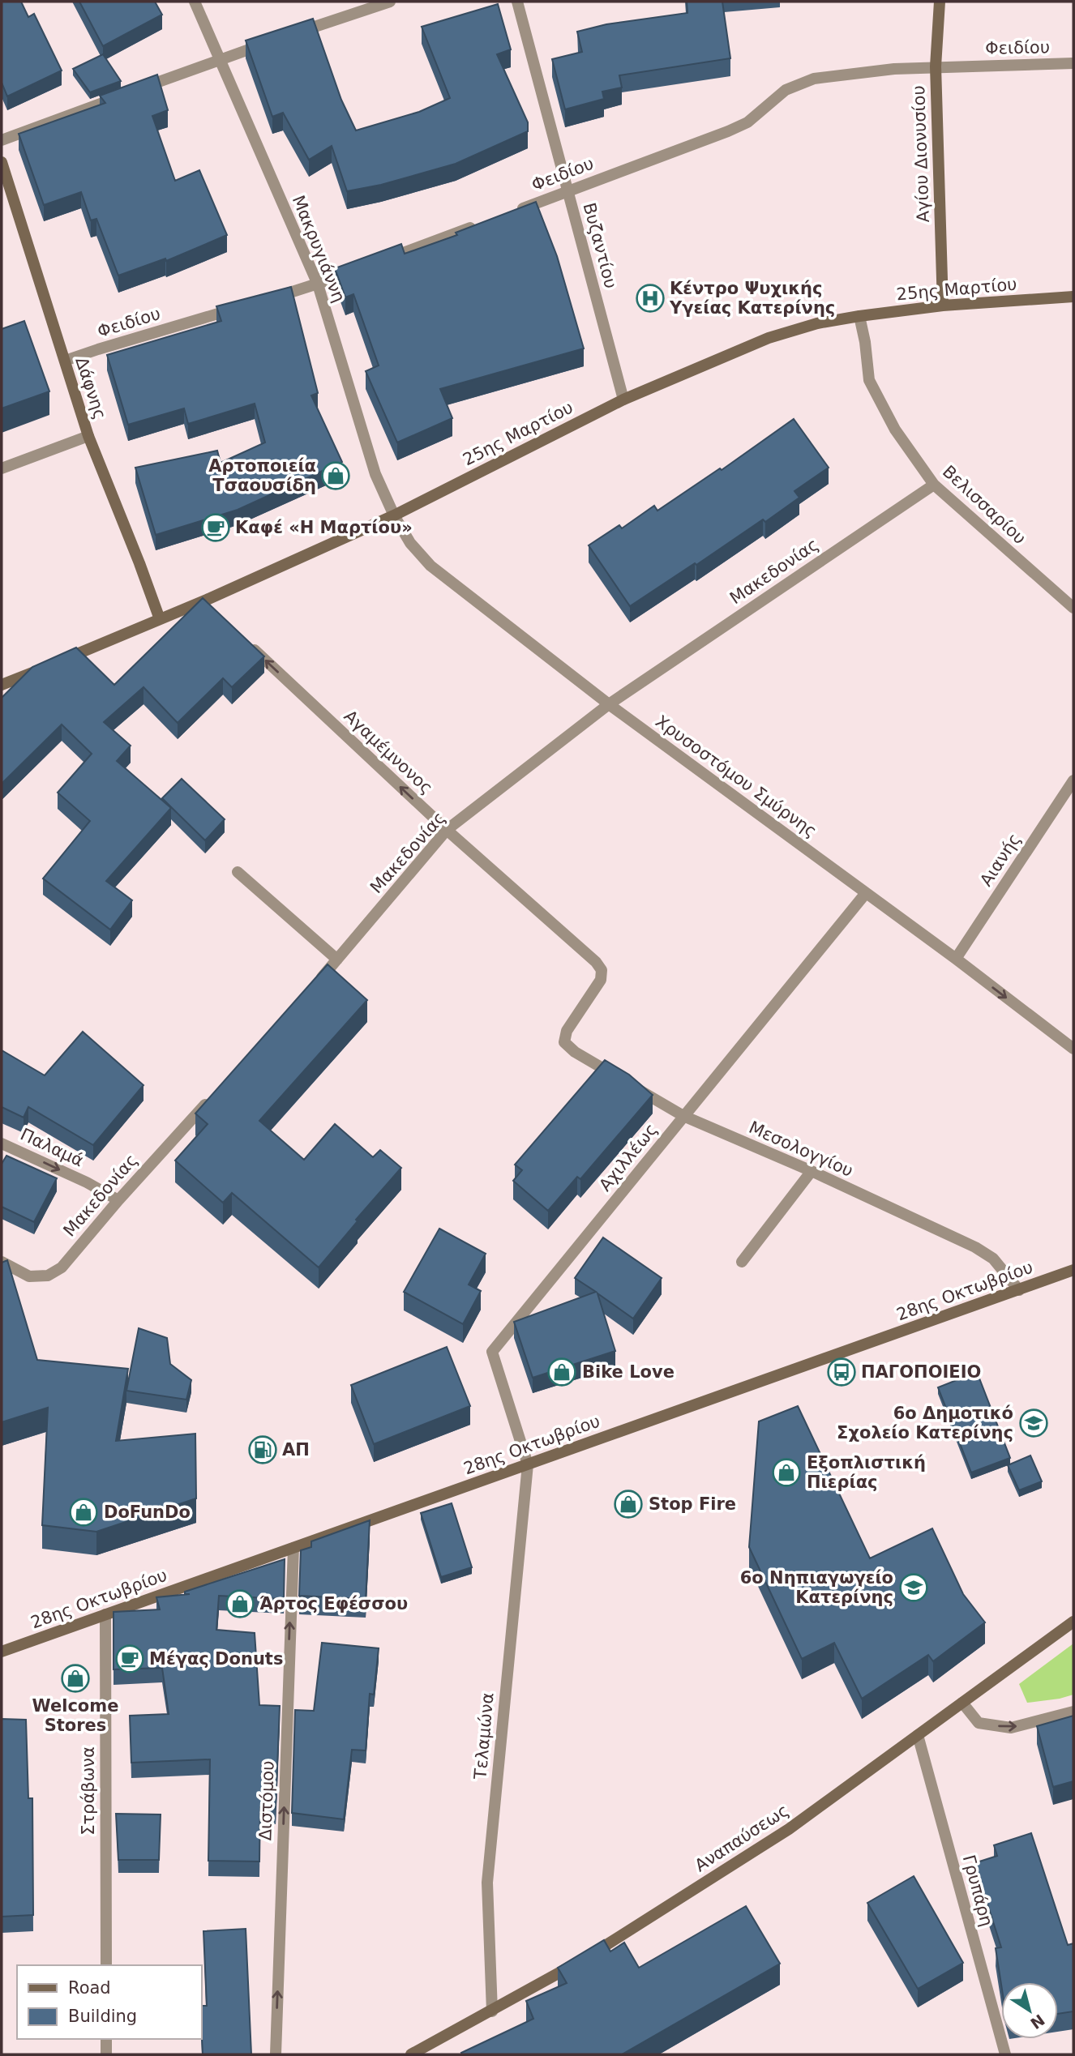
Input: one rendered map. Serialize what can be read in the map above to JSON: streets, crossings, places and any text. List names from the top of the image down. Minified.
{"streets":{"street":["Φειδίου","Αγίου Διονυσίου","Βυζαντίου","Μακρυγιάννη","25ης Μαρτίου","Δάφνης","Βελισσαρίου","Μακεδονίας","Αγαμέμνονος","Χρυσοστόμου Σμύρνης","Αιανής","Παλαμά","Μεσολογγίου","Αχιλλέως","28ης Οκτωβρίου","Τελαμώνα","Στράβωνα","Διστόμου","Αναπαύσεως","Γρυπάρη"]},"crossings":[["Φειδίου","Αγίου Διονυσίου"],["Φειδίου","Βυζαντίου"],["Φειδίου","Δάφνης"],["Αγίου Διονυσίου","25ης Μαρτίου"],["Βυζαντίου","25ης Μαρτίου"],["Μακρυγιάννη","25ης Μαρτίου"],["Μακρυγιάννη","Χρυσοστόμου Σμύρνης"],["25ης Μαρτίου","Δάφνης"],["25ης Μαρτίου","Βελισσαρίου"],["25ης Μαρτίου","Χρυσοστόμου Σμύρνης"],["Βελισσαρίου","Μακεδονίας"],["Μακεδονίας","Αγαμέμνονος"],["Μακεδονίας","Χρυσοστόμου Σμύρνης"],["Μακεδονίας","Παλαμά"],["Αγαμέμνονος","Μεσολογγίου"],["Χρυσοστόμου Σμύρνης","Αιανής"],["Χρυσοστόμου Σμύρνης","Αχιλλέως"],["Μεσολογγίου","Αχιλλέως"],["Μεσολογγίου","28ης Οκτωβρίου"],["Αχιλλέως","28ης Οκτωβρίου"],["Αχιλλέως","Τελαμώνα"],["28ης Οκτωβρίου","Τελαμώνα"],["28ης Οκτωβρίου","Στράβωνα"],["28ης Οκτωβρίου","Διστόμου"],["Τελαμώνα","Αναπαύσεως"],["Αναπαύσεως","Γρυπάρη"]],"one_way":["Αγαμέμνονος","Παλαμά","Διστόμου"],"places":{"hospital":["Κέντρο Ψυχικής Υγείας Κατερίνης"],"shop":["Αρτοποιεία Τσαουσίδη","Bike Love","Εξοπλιστική Πιερίας","Stop Fire","DoFunDo","Άρτος Εφέσσου","Welcome Stores"],"cafe":["Καφέ «Η Μαρτίου»","Μέγας Donuts"],"bus stop":["ΠΑΓΟΠΟΙΕΙΟ"],"school or university":["6ο Δημοτικό Σχολείο Κατερίνης","6ο Νηπιαγωγείο Κατερίνης"],"fuel station":["ΑΠ"]},"legend":["Road","Building"],"north":"bottom right"}
